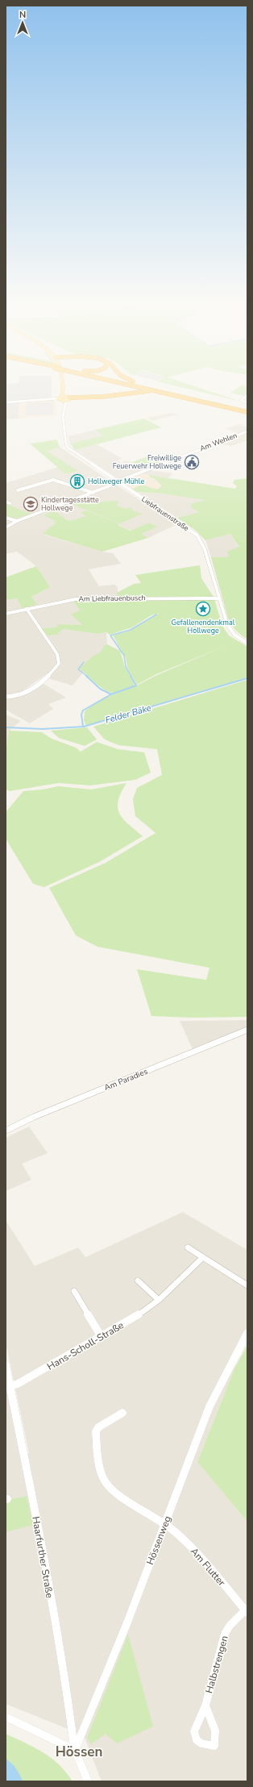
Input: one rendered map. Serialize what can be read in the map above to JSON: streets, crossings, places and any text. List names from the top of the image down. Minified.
{"streets":{"main road":["Liebfrauenstraße"],"street":["Am Wehlen","Am Liebfrauenbusch","Am Paradies","Hans-Scholl-Straße","Hössenweg","Haarfurther Straße","Am Flutter","Halbstrengen"]},"crossings":[["Am Wehlen","Liebfrauenstraße"],["Liebfrauenstraße","Am Liebfrauenbusch"],["Hans-Scholl-Straße","Haarfurther Straße"],["Hössenweg","Haarfurther Straße"],["Hössenweg","Am Flutter"],["Am Flutter","Halbstrengen"]],"districts":["Hössen"],"water":["Felder Bäke"],"places":{"public building":["Freiwillige Feuerwehr Hollwege"],"building":["Hollweger Mühle"],"school or university":["Kindertagesstätte Hollwege"],"place":["Gefallenendenkmal Hollwege"]},"north":"top"}
